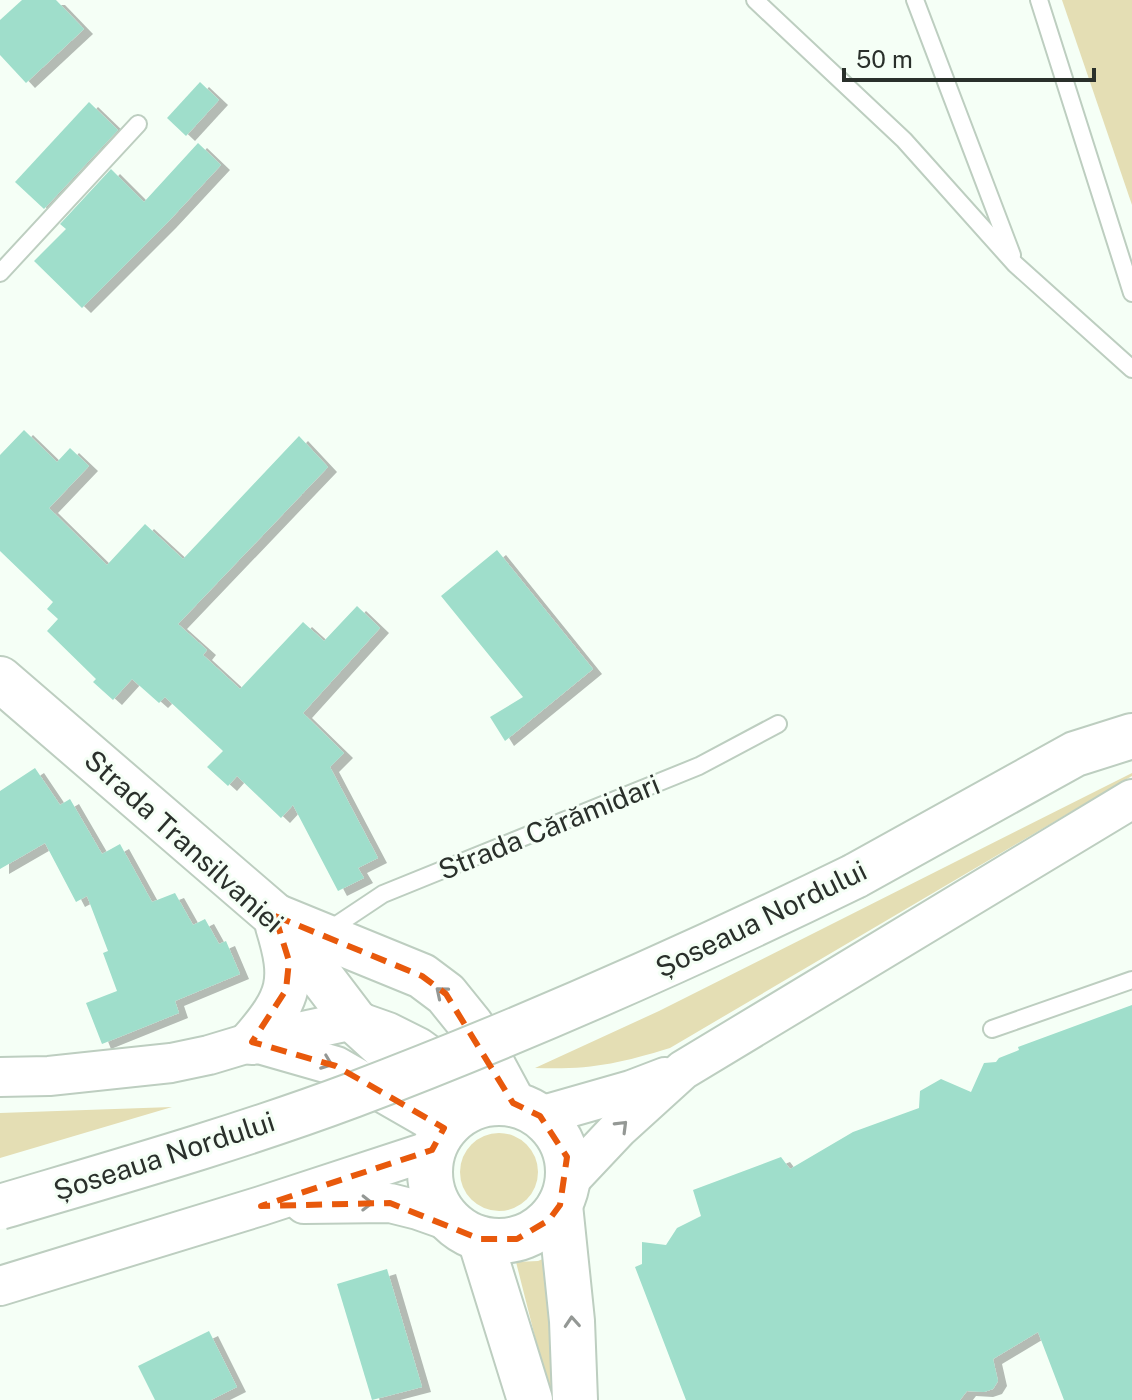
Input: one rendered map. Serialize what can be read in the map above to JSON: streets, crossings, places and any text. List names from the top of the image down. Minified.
{"streets":{"main road":["Strada Transilvaniei","Șoseaua Nordului"],"lane":["Strada Cărămidari"]},"scale_bar":"50 m"}
